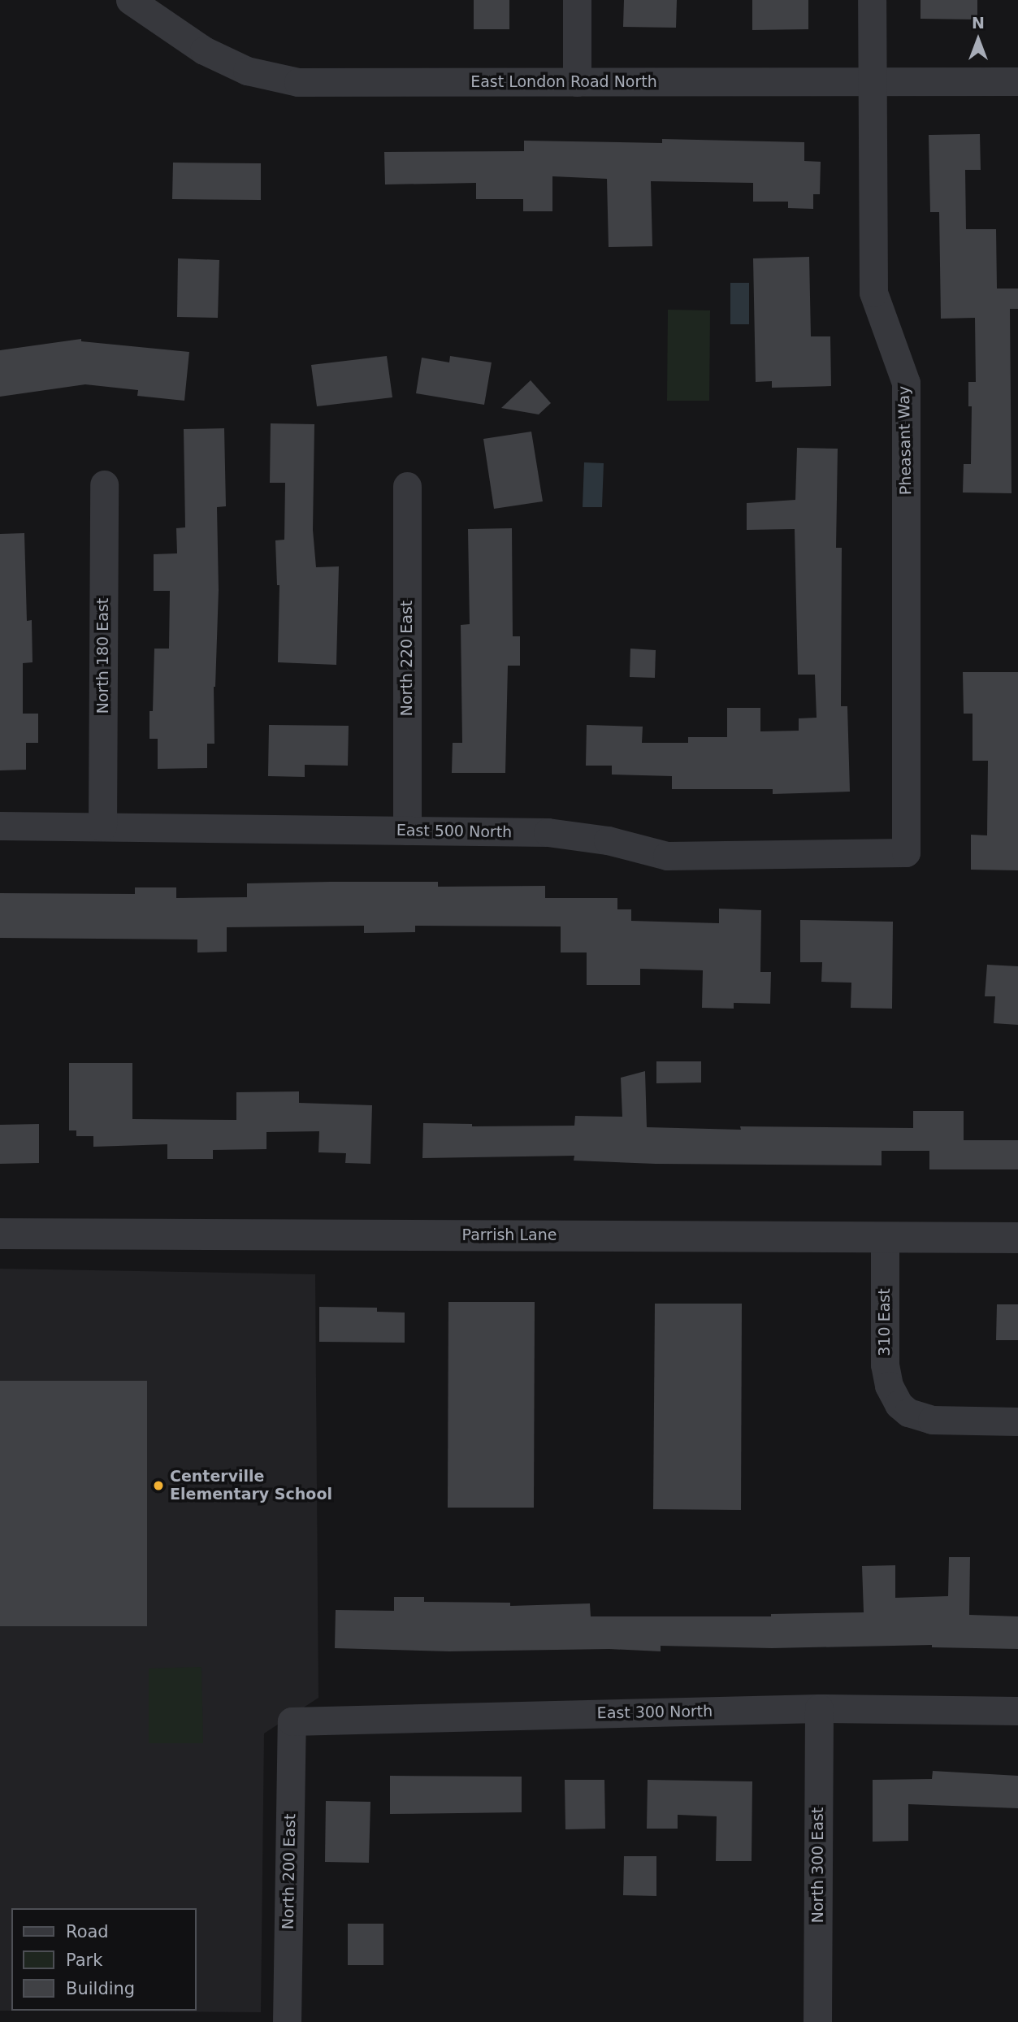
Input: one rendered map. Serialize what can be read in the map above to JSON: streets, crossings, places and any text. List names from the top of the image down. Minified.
{"streets":{"street":["East London Road North","Pheasant Way","North 180 East","North 220 East","East 500 North","Parrish Lane","310 East","East 300 North","North 300 East","North 200 East"]},"crossings":[["East London Road North","Pheasant Way"],["Pheasant Way","East 500 North"],["North 180 East","East 500 North"],["North 220 East","East 500 North"],["Parrish Lane","310 East"],["East 300 North","North 300 East"],["East 300 North","North 200 East"]],"places":["Centerville Elementary School"],"legend":["Road","Park","Building"],"north":"top"}
